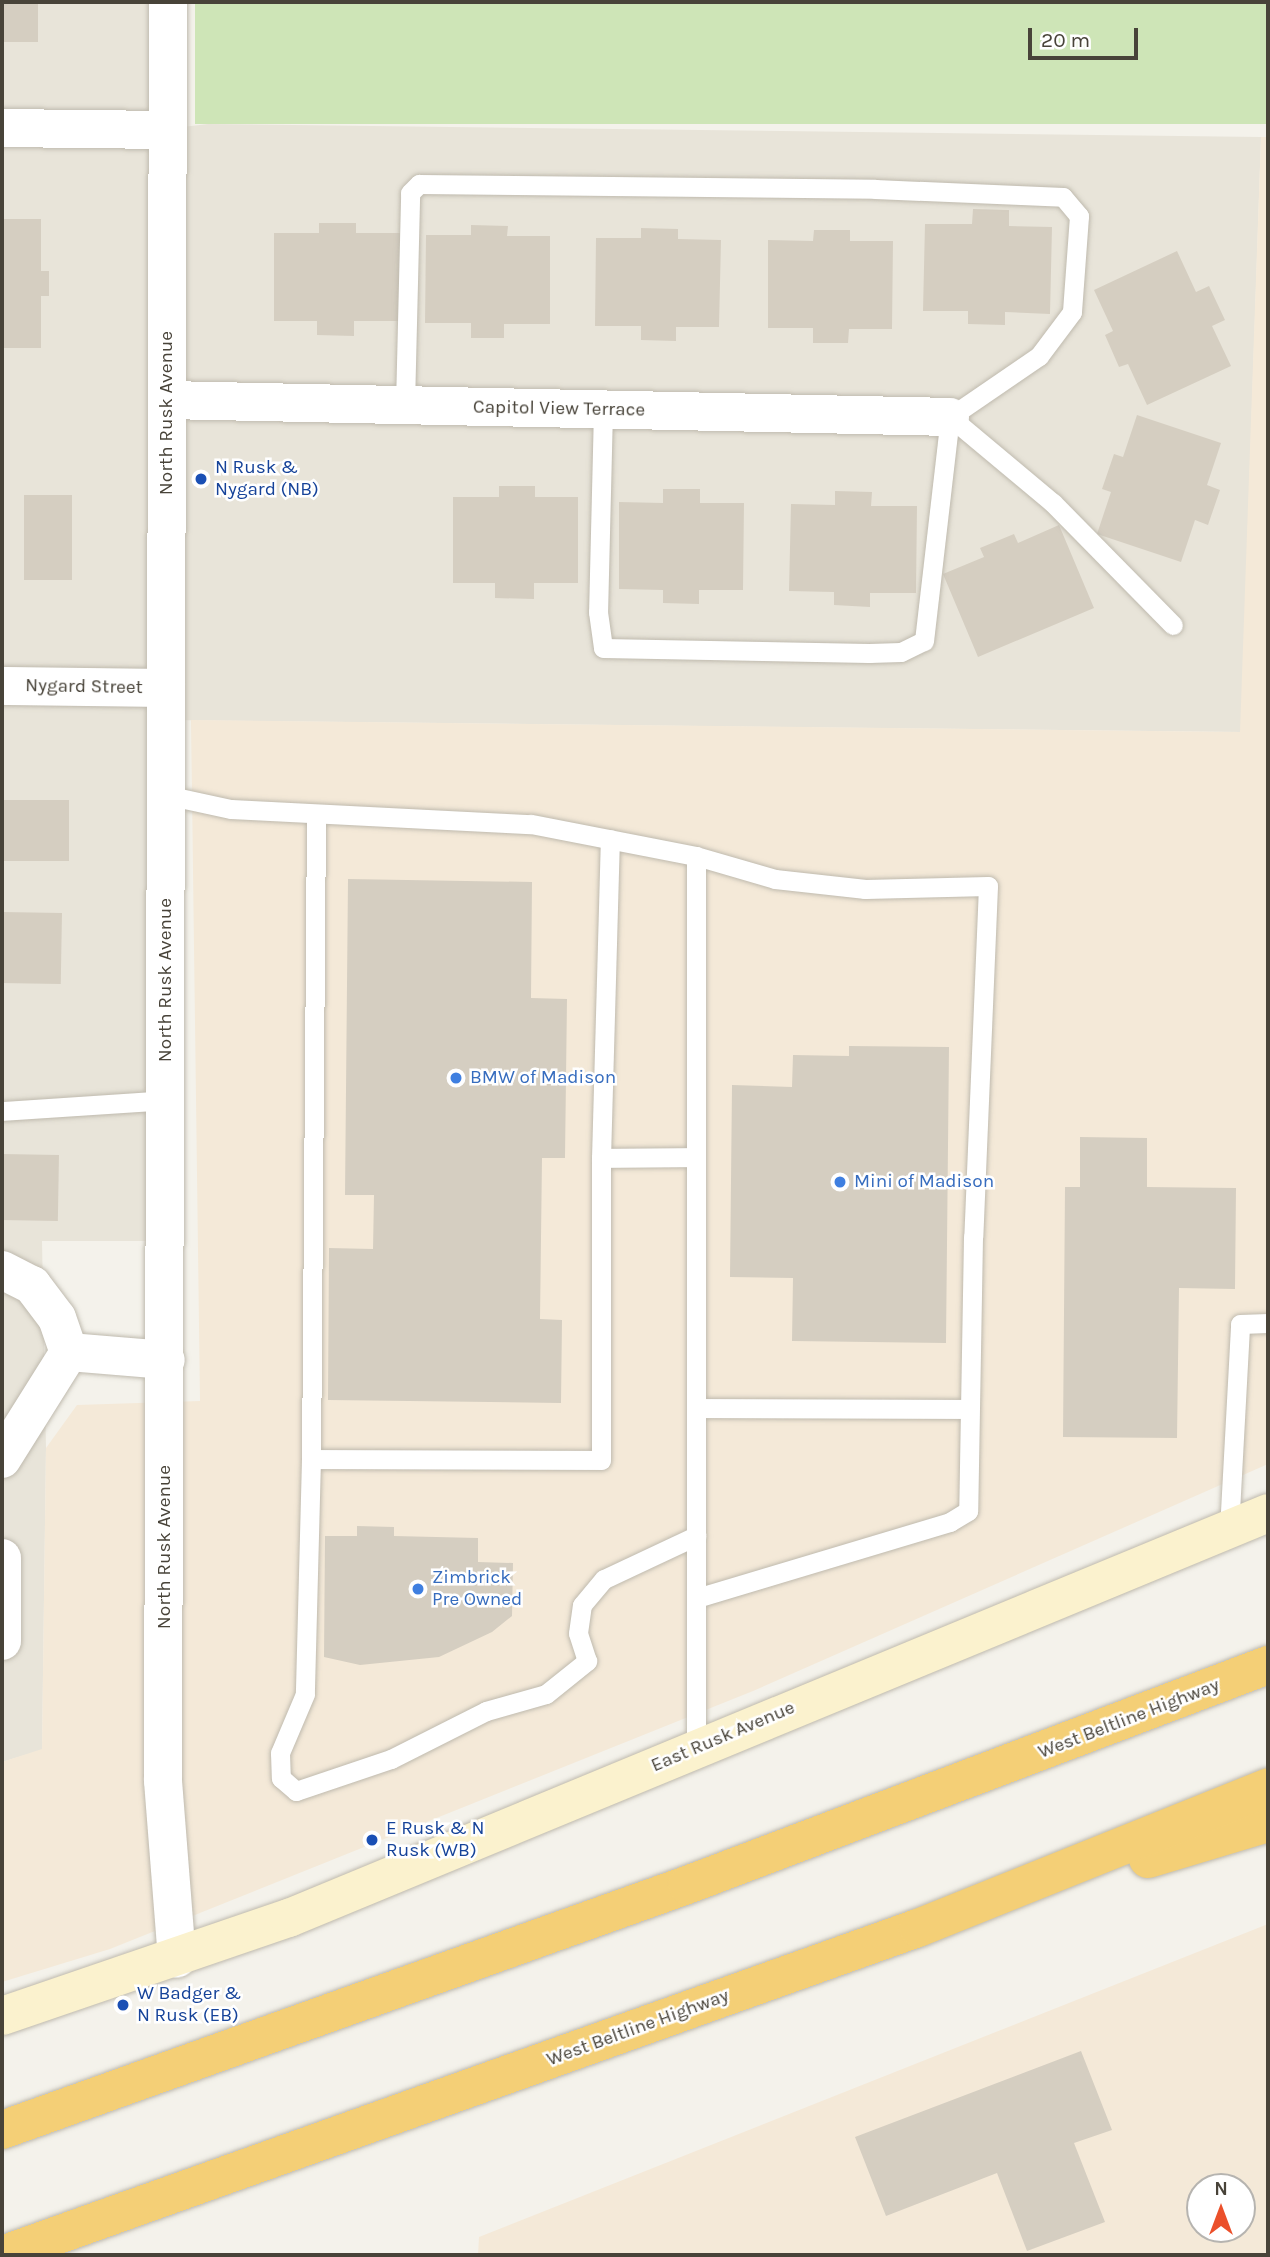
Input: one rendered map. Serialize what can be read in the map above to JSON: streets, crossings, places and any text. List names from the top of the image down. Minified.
{"streets":{"highway":["West Beltline Highway"],"street":["Capitol View Terrace","North Rusk Avenue","Nygard Street","East Rusk Avenue"]},"crossings":[["Capitol View Terrace","North Rusk Avenue"],["North Rusk Avenue","Nygard Street"],["North Rusk Avenue","East Rusk Avenue"]],"places":["N Rusk & Nygard (NB)","BMW of Madison","Mini of Madison","Zimbrick Pre Owned","E Rusk & N Rusk (WB)","W Badger & N Rusk (EB)"],"scale_bar":"20 m","north":"top"}
